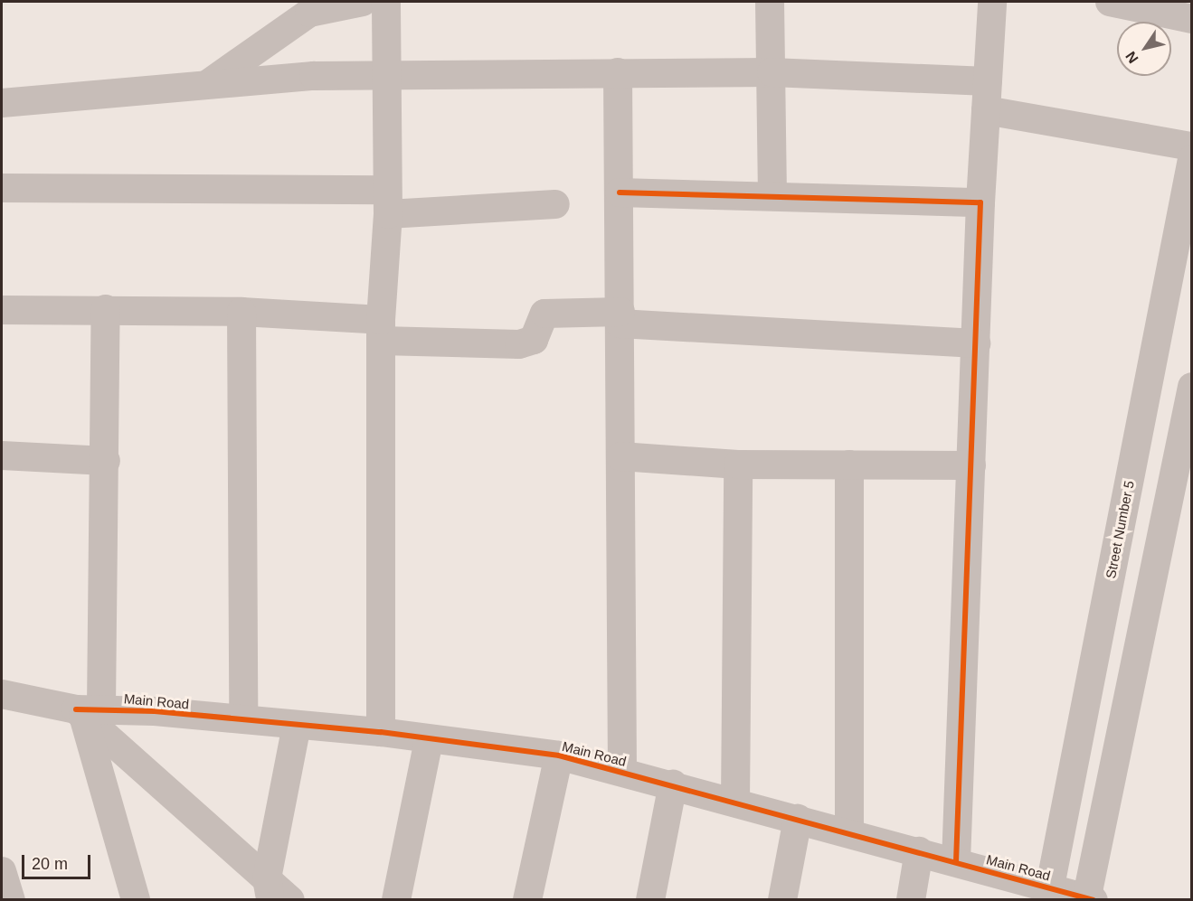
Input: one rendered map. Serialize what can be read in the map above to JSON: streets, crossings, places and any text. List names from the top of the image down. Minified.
{"streets":{"street":["Street Number 5","Main Road"]},"crossings":[["Street Number 5","Main Road"]],"scale_bar":"20 m","north":"bottom left"}
